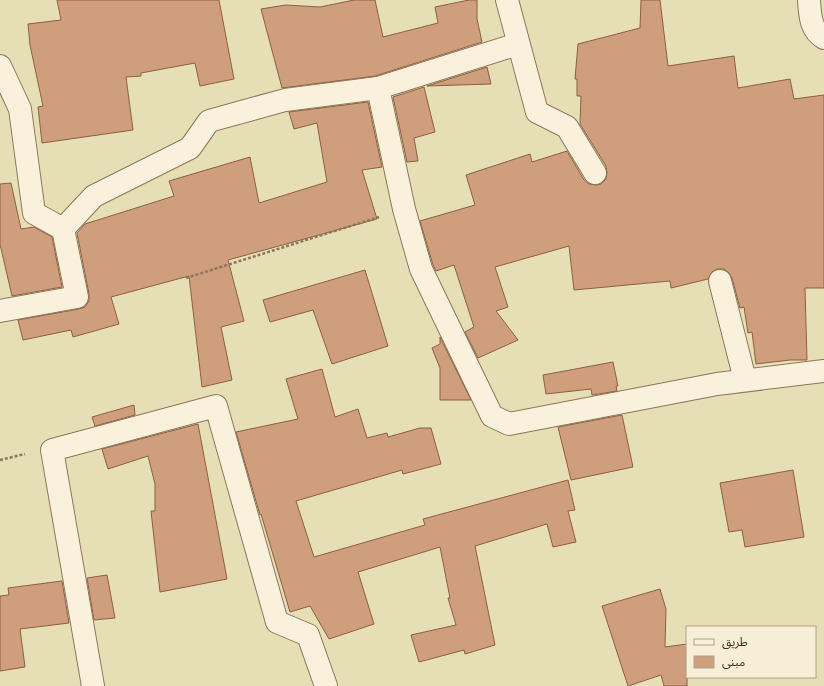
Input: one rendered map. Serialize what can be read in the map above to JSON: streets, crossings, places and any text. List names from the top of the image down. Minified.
{"legend":["طريق","مبنى"]}
